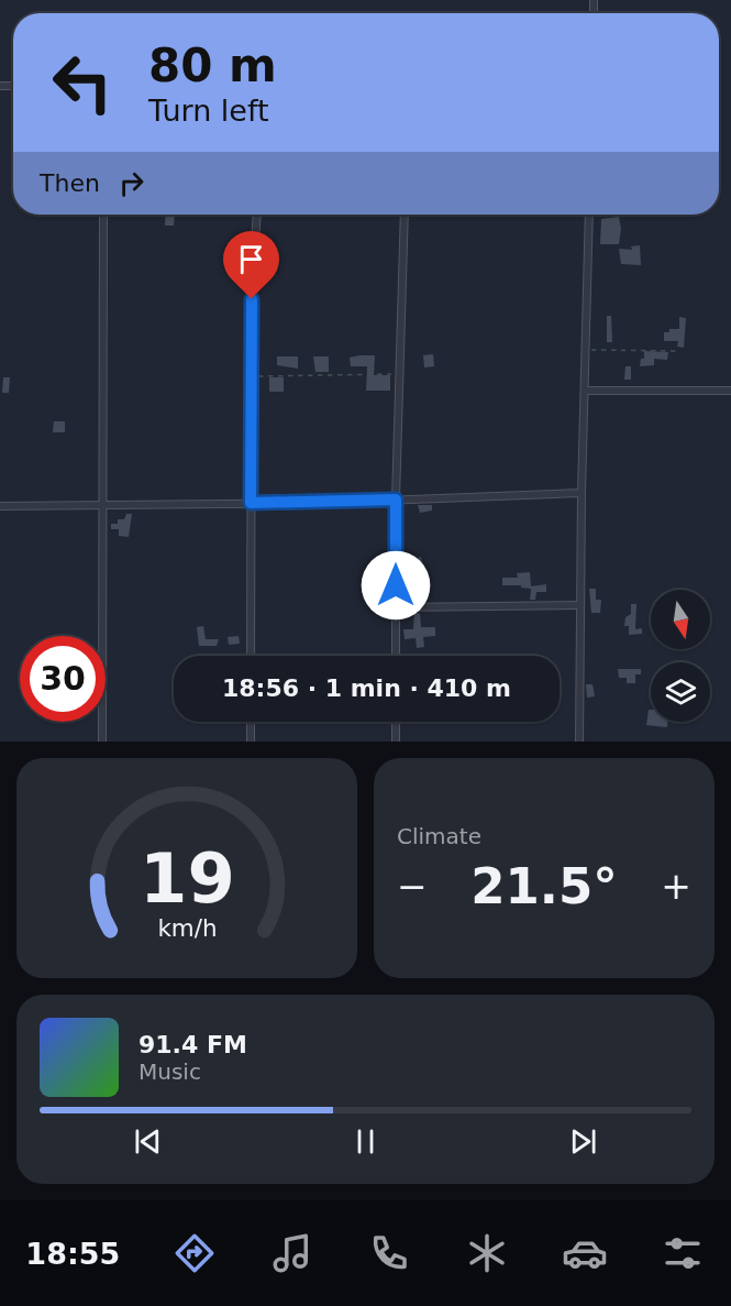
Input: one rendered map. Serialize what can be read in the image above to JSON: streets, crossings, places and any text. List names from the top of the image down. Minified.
{"north":"bottom","page":{"turn":["80 m","Turn left"],"then":"Then","limit":"30","trip":"18:56 · 1 min · 410 m","tile":"Climate","heat":["−","21.5°","+"],"song":["91.4 FM","Music"],"tabs":"18:55","gauge":["19","km/h"]}}
